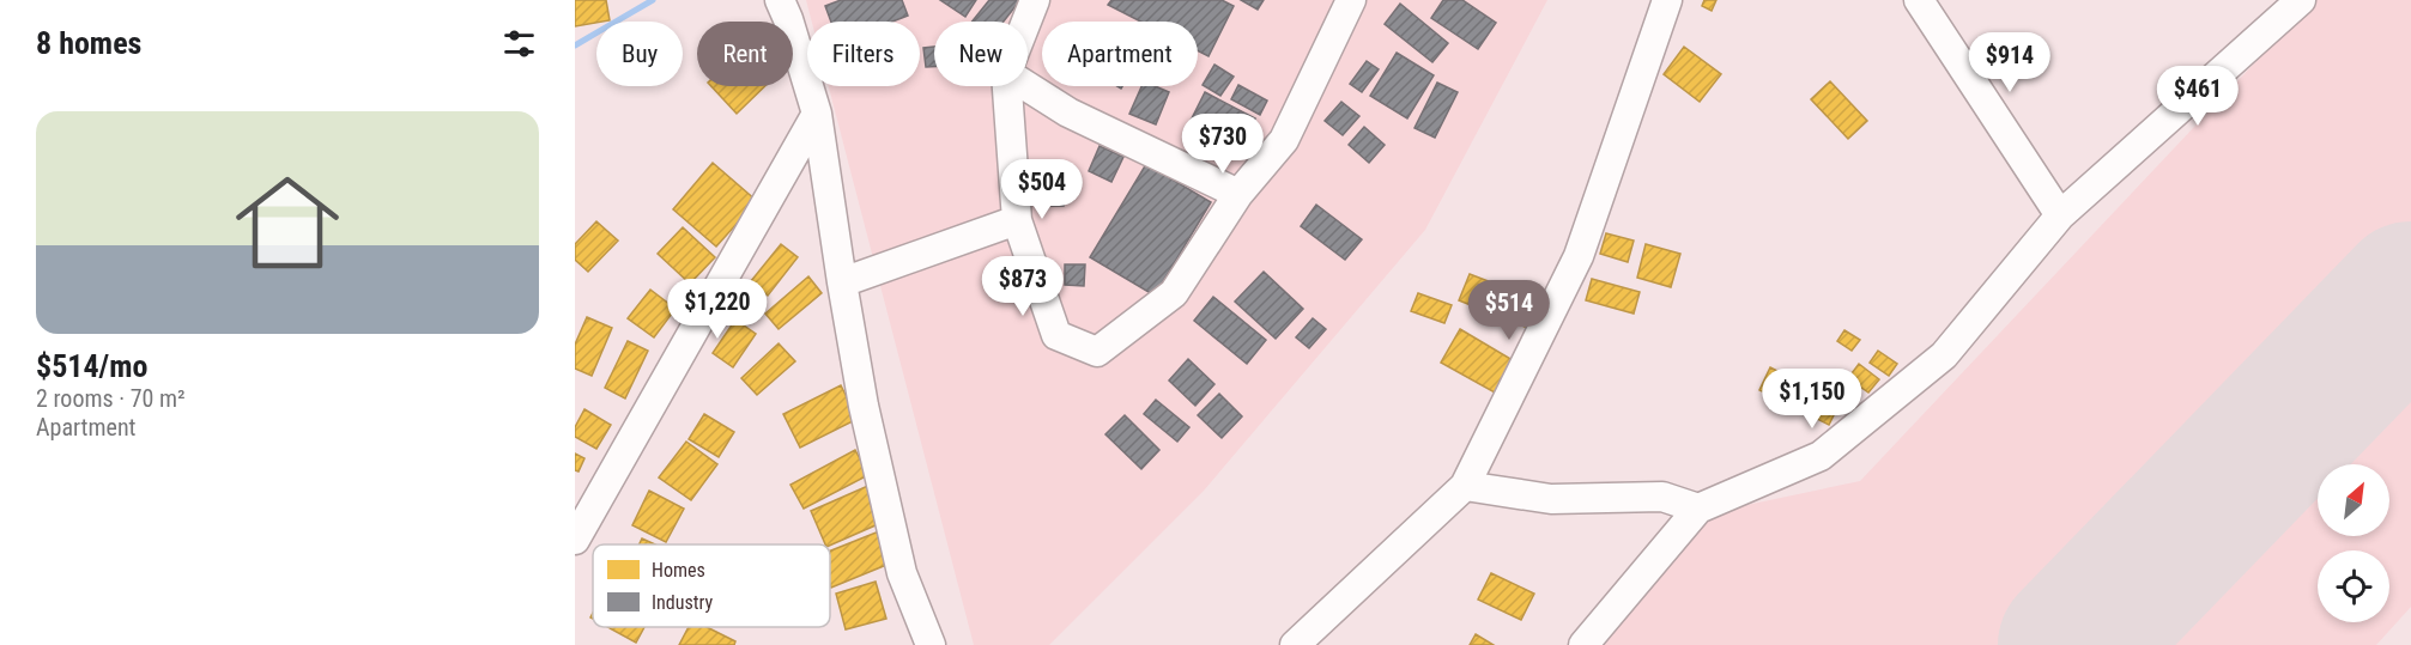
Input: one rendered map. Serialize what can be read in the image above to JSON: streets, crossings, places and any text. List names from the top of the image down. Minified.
{"legend":["Homes","Industry"],"north":"top right","page":{"heading":"8 homes","chip":["Buy","Rent","Filters","New","Apartment"],"price":["$914","$461","$730","$504","$873","$1,220","$514","$1,150"],"list":[{"name":"$514/mo","note":"2 rooms · 70 m² · Apartment"}]}}
